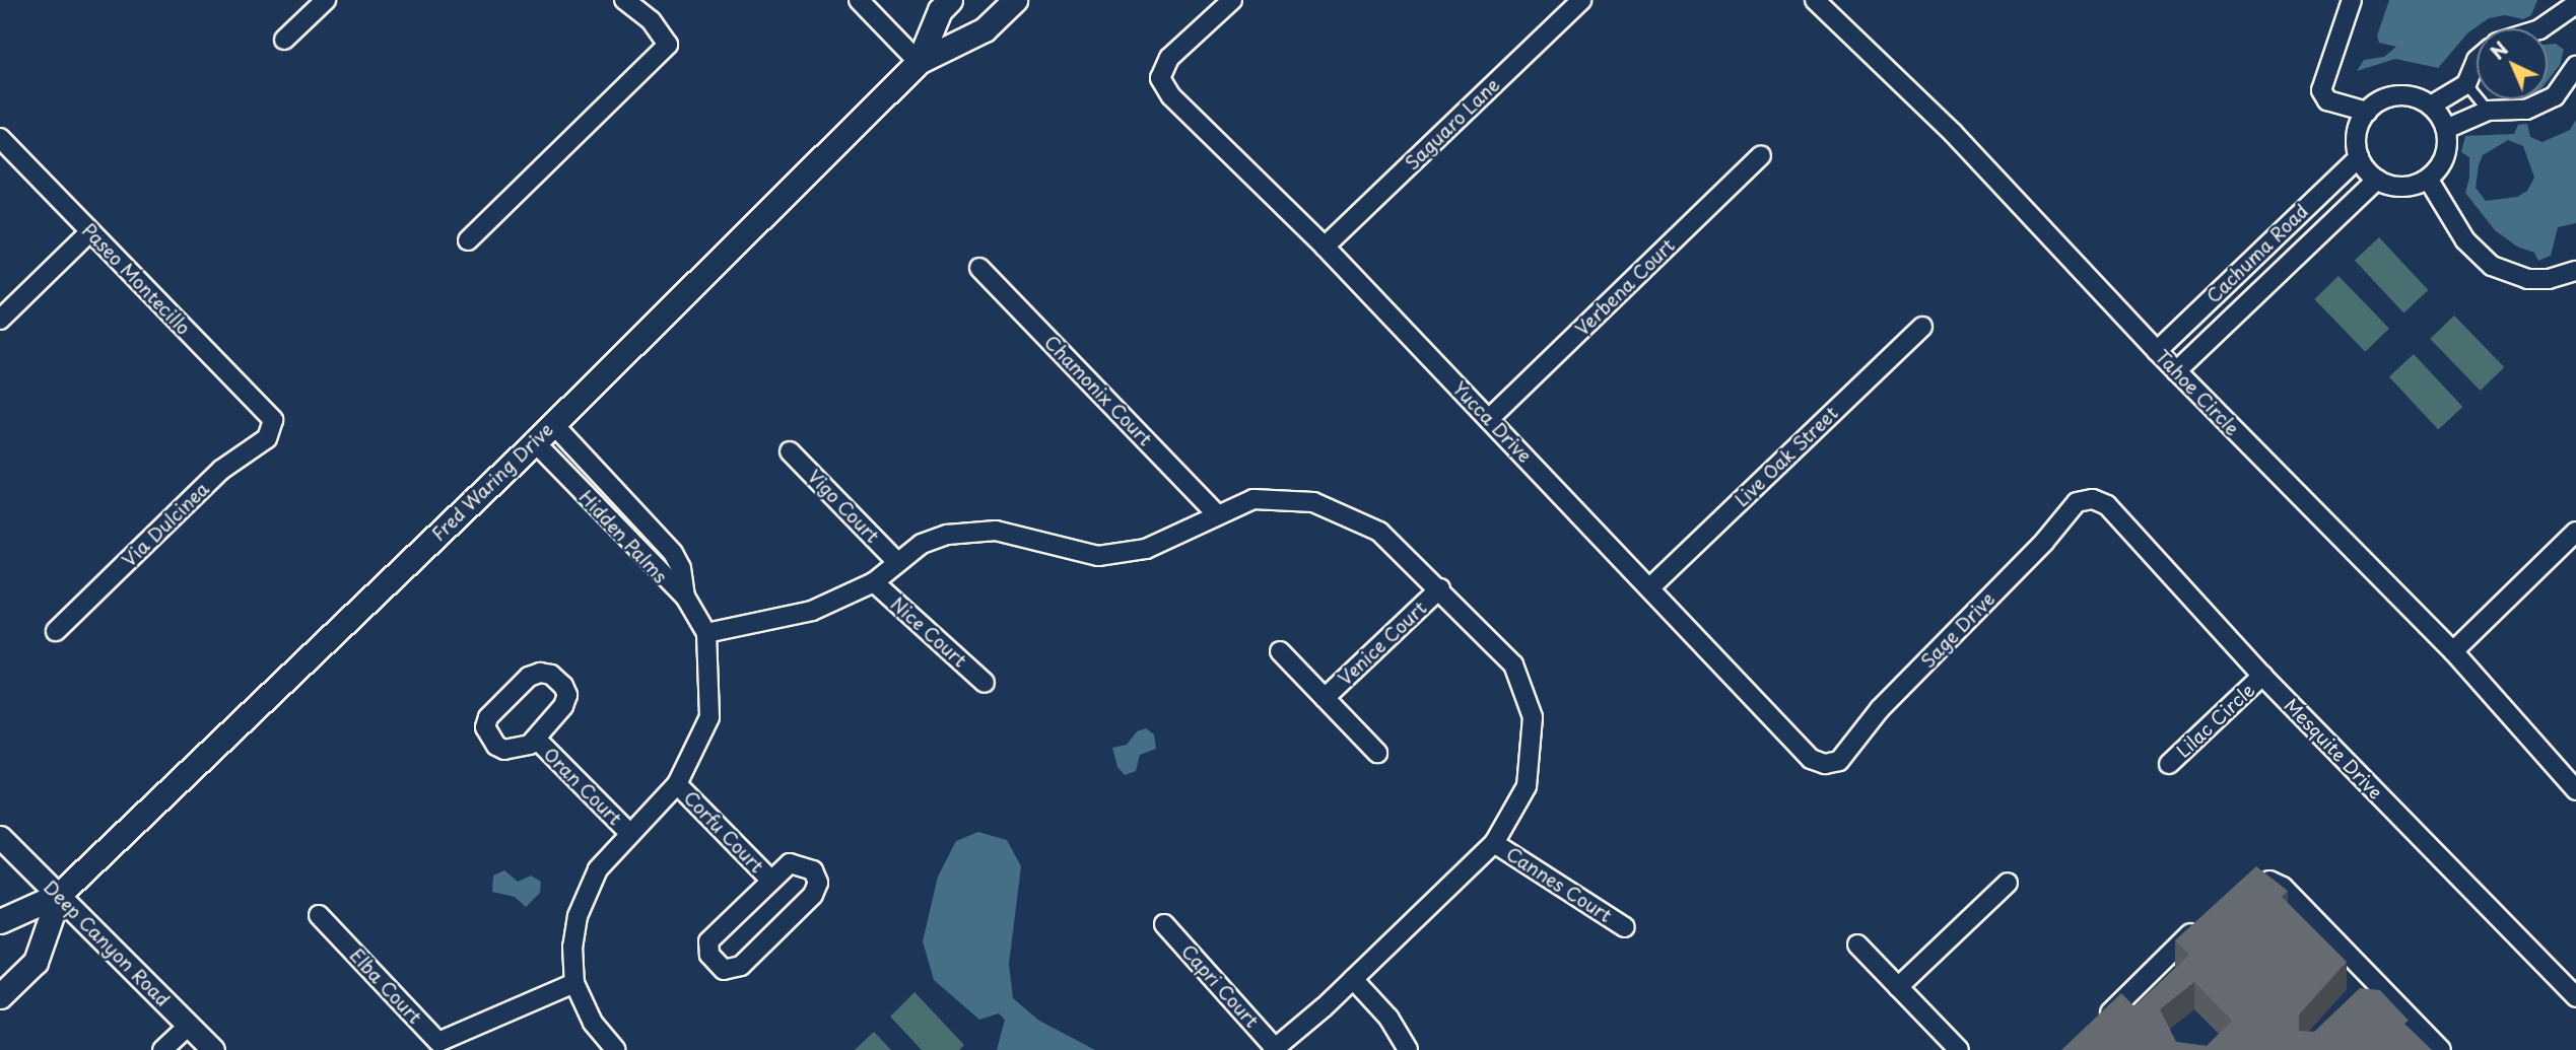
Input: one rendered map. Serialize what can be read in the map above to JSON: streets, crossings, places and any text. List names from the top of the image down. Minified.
{"streets":{"main road":["Fred Waring Drive"],"street":["Saguaro Lane","Cachuma Road","Paseo Montecillo","Verbena Court","Chamonix Court","Tahoe Circle","Yucca Drive","Live Oak Street","Vigo Court","Via Dulcinea","Hidden Palms","Sage Drive","Nice Court","Venice Court","Lilac Circle","Mesquite Drive","Oran Court","Corfu Court","Cannes Court","Deep Canyon Road","Elba Court","Capri Court"]},"crossings":[["Saguaro Lane","Yucca Drive"],["Cachuma Road","Tahoe Circle"],["Paseo Montecillo","Via Dulcinea"],["Verbena Court","Yucca Drive"],["Yucca Drive","Live Oak Street"],["Yucca Drive","Sage Drive"],["Fred Waring Drive","Hidden Palms"],["Fred Waring Drive","Deep Canyon Road"],["Sage Drive","Mesquite Drive"],["Lilac Circle","Mesquite Drive"]],"north":"top left"}
